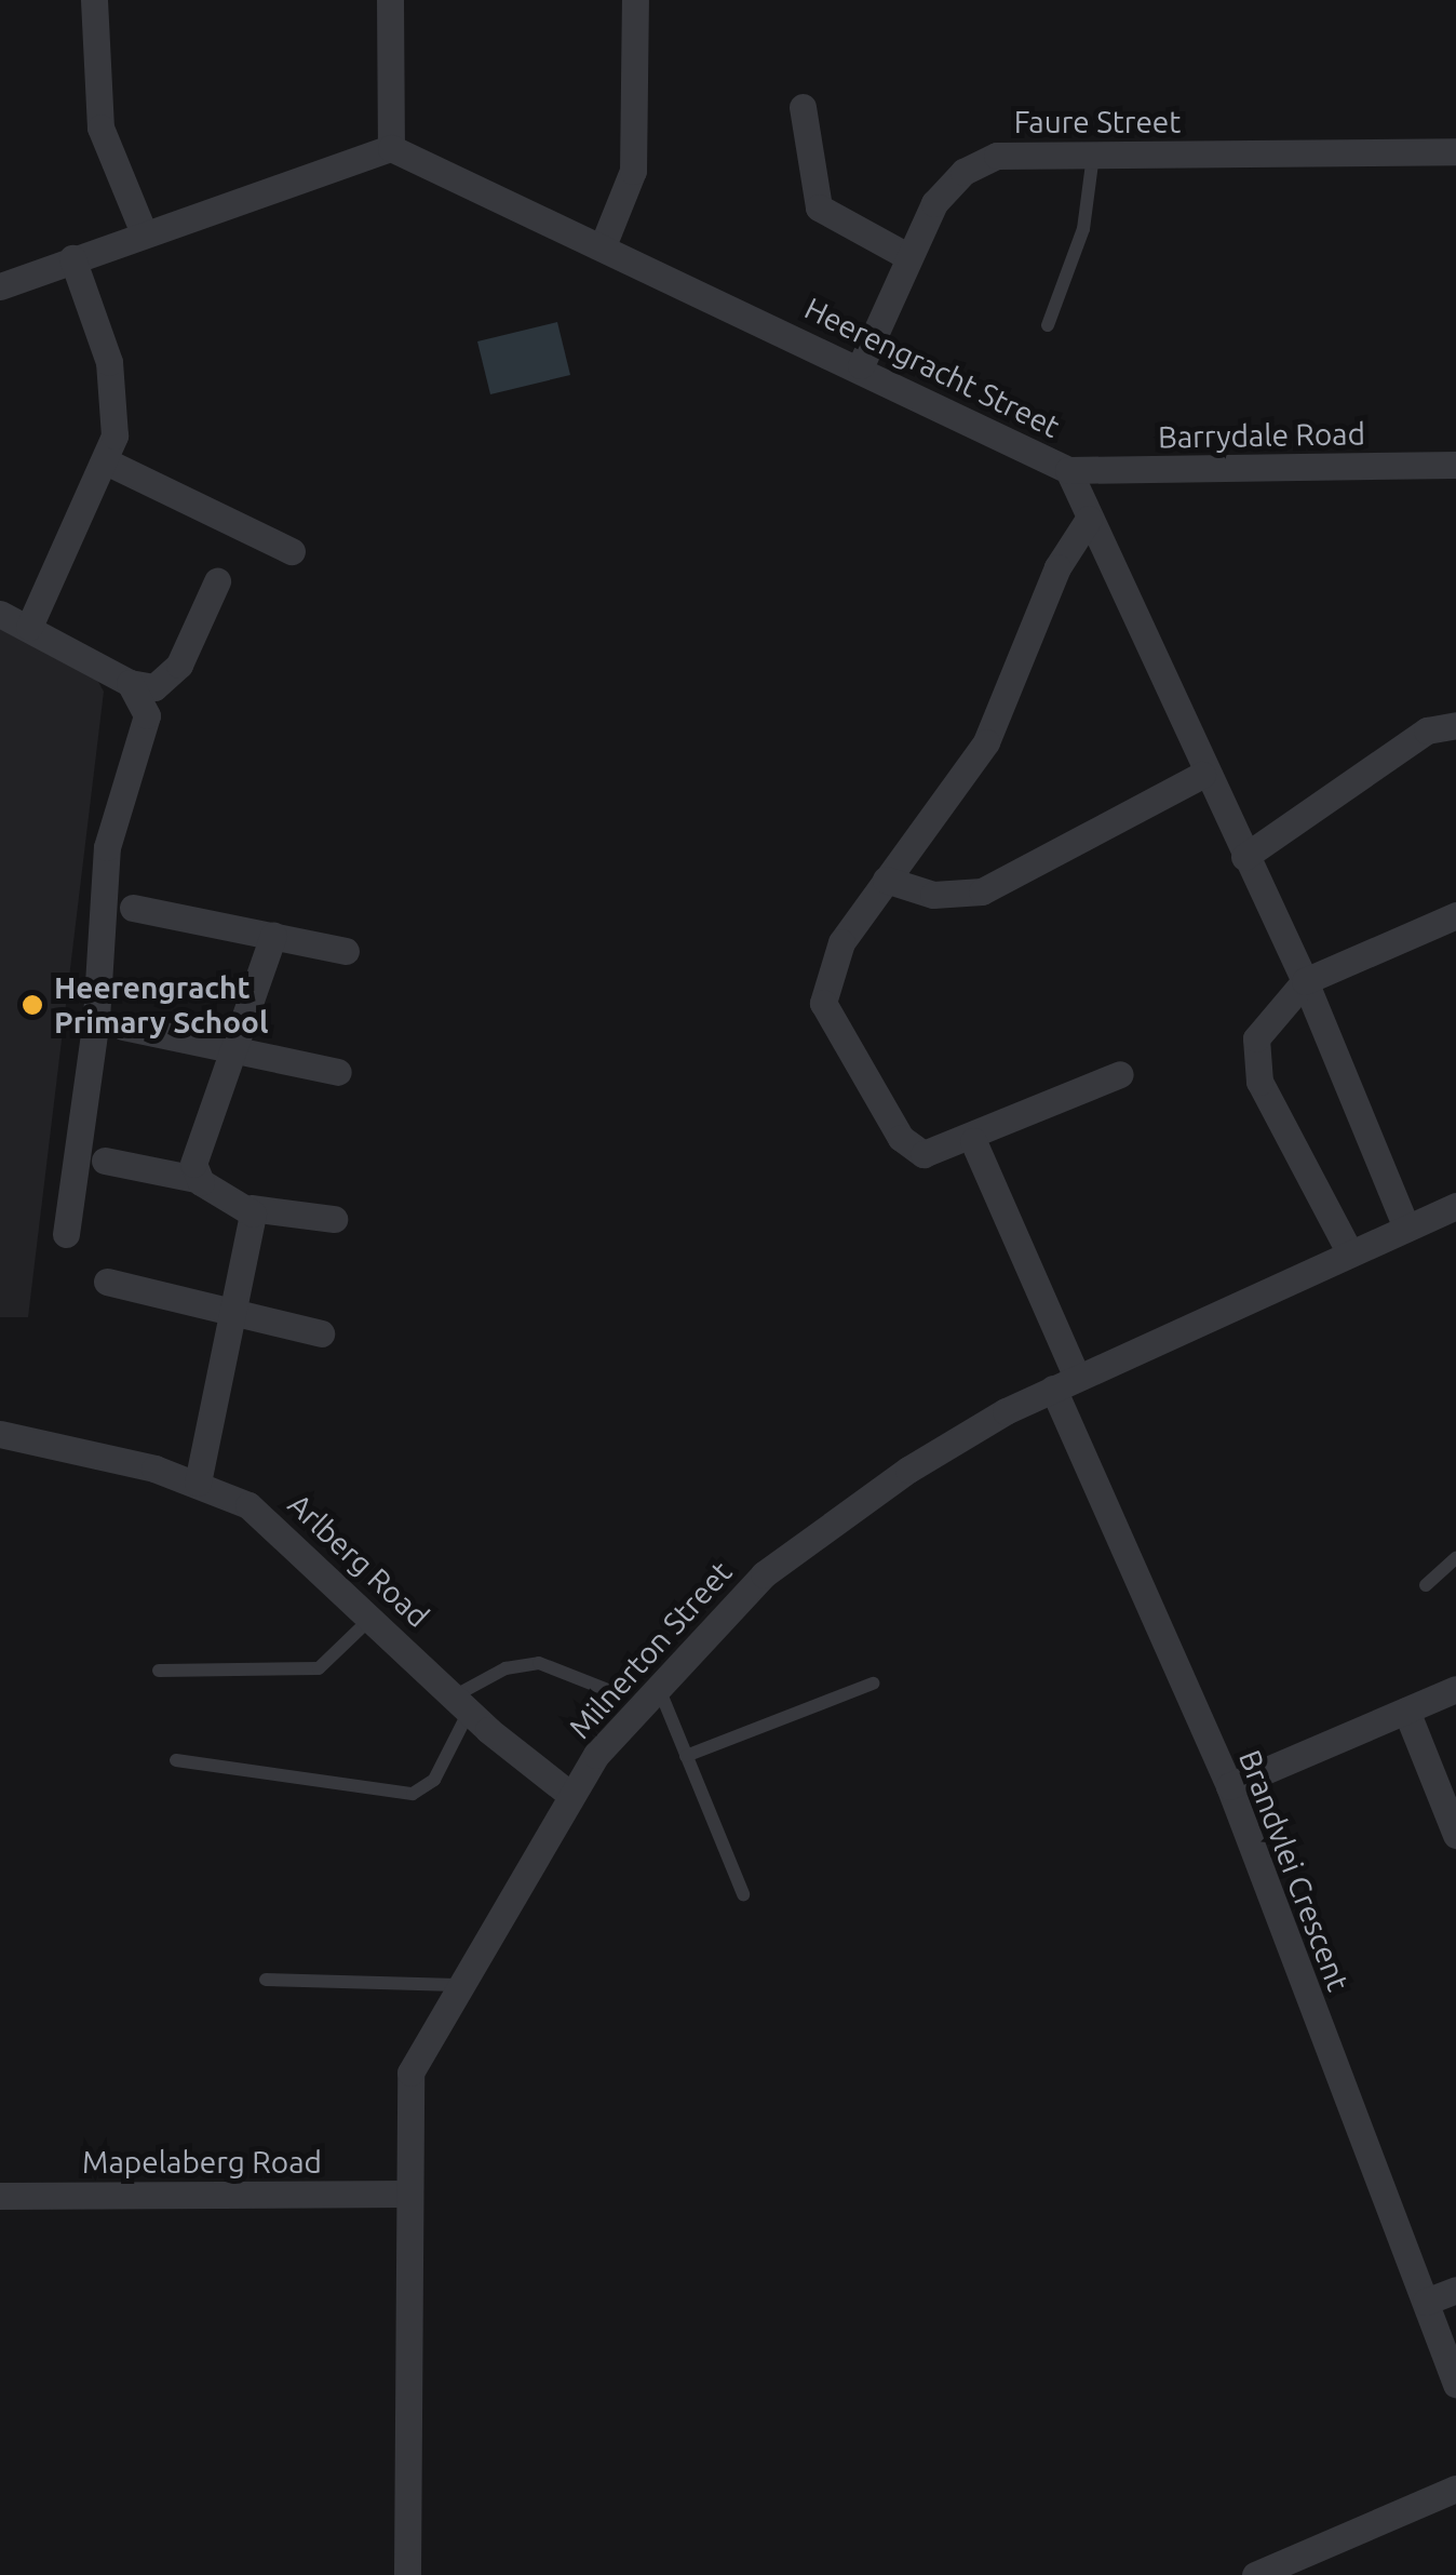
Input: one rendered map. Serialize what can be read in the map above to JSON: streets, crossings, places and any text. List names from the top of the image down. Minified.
{"streets":{"street":["Faure Street","Heerengracht Street","Barrydale Road","Arlberg Road","Milnerton Street","Brandvlei Crescent","Mapelaberg Road"]},"crossings":[["Faure Street","Heerengracht Street"],["Heerengracht Street","Barrydale Road"],["Heerengracht Street","Milnerton Street"],["Arlberg Road","Milnerton Street"],["Milnerton Street","Brandvlei Crescent"],["Milnerton Street","Mapelaberg Road"]],"places":["Heerengracht Primary School"]}
